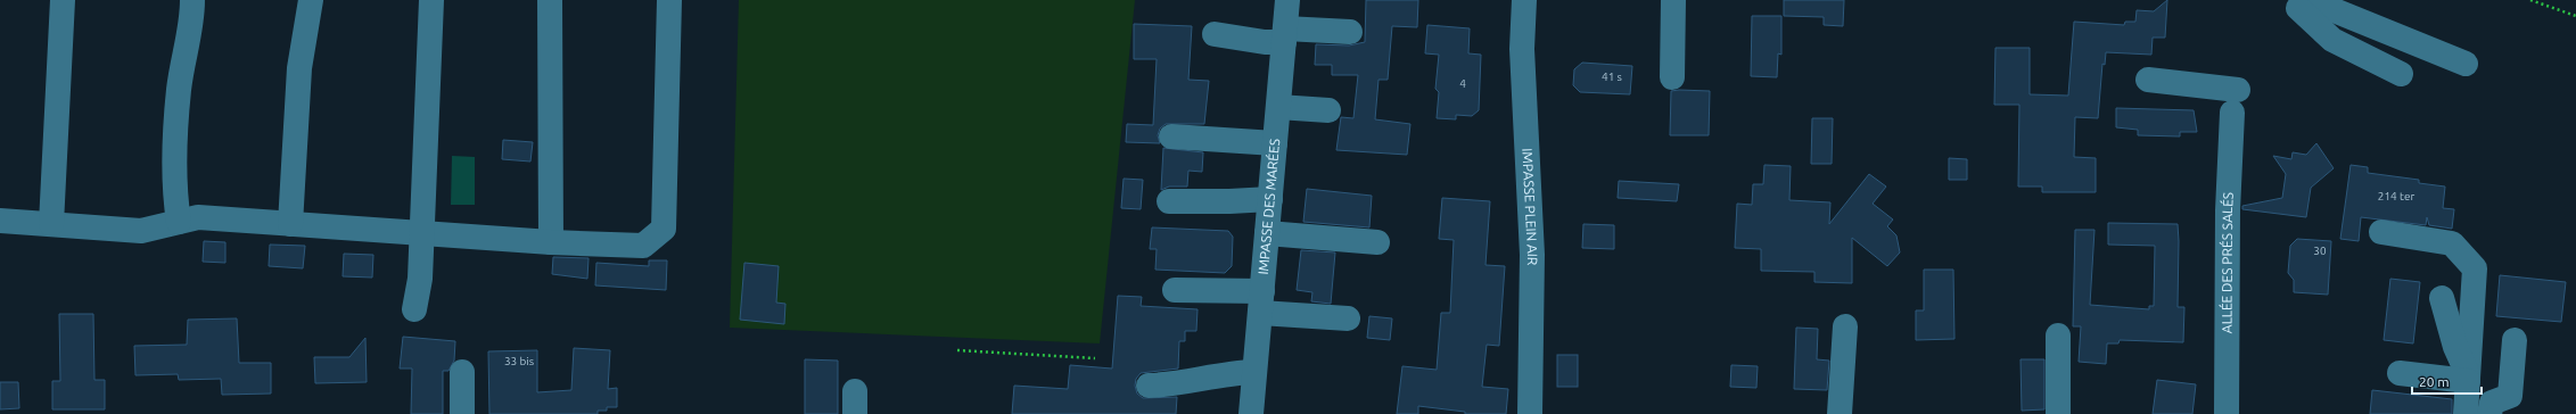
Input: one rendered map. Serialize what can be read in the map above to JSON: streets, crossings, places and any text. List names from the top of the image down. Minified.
{"streets":{"street":["IMPASSE DES MARÉES","IMPASSE PLEIN AIR","ALLÉE DES PRÉS SALÉS"]},"house_numbers":["41 s","4","214 ter","30","33 bis"],"scale_bar":"20 m"}
